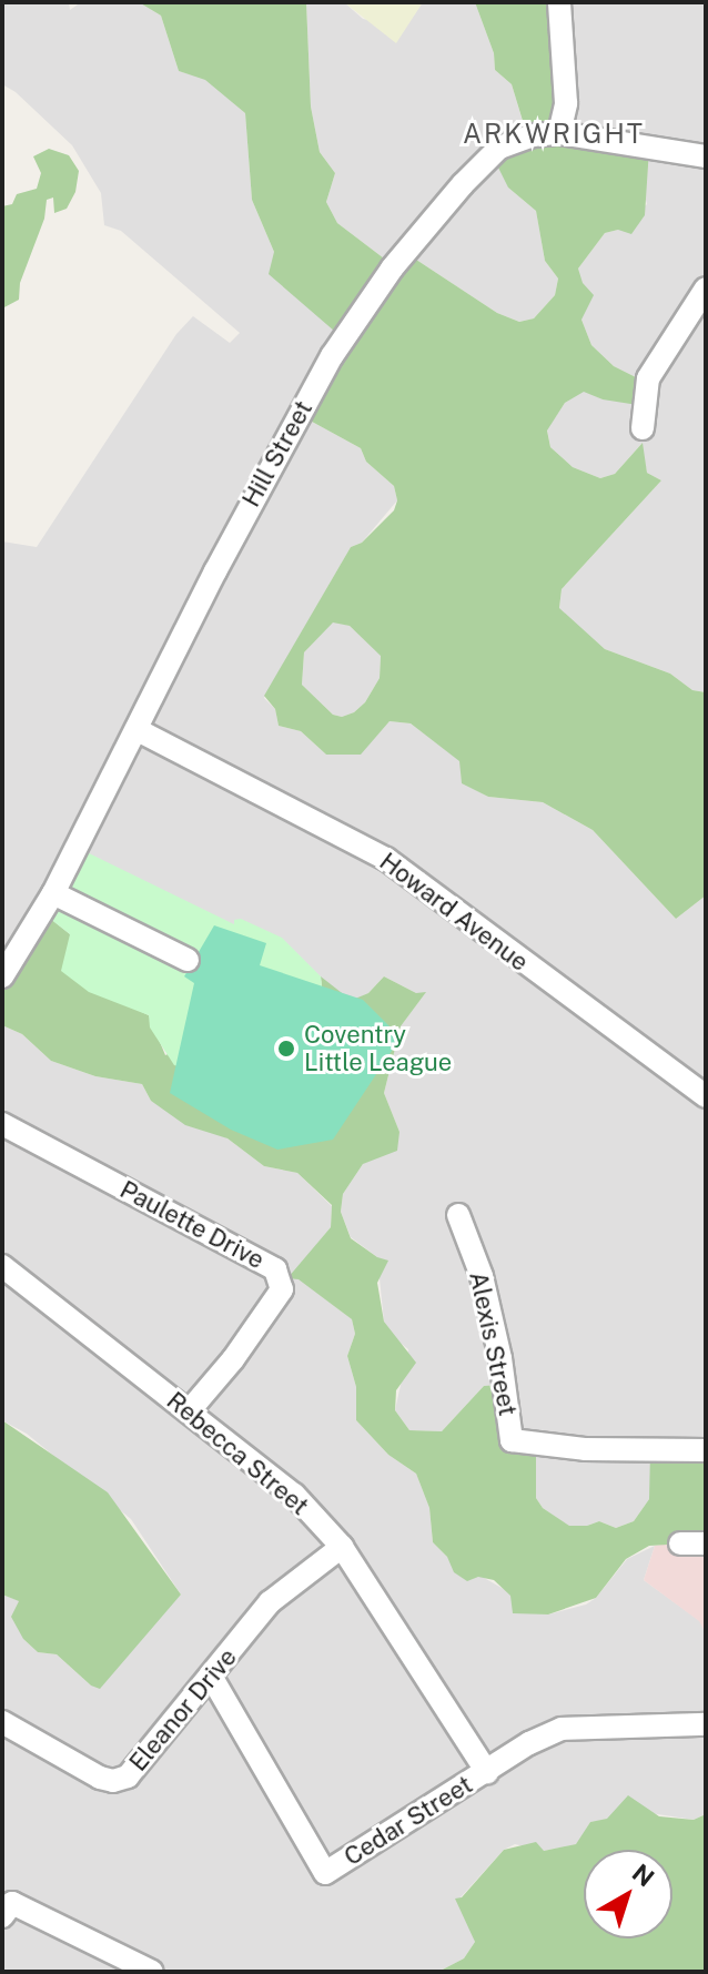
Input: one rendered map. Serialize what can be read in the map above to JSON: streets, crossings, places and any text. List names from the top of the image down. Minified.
{"streets":{"street":["Hill Street","Howard Avenue","Paulette Drive","Alexis Street","Rebecca Street","Eleanor Drive","Cedar Street"]},"crossings":[["Hill Street","Howard Avenue"],["Paulette Drive","Rebecca Street"],["Rebecca Street","Eleanor Drive"],["Rebecca Street","Cedar Street"],["Eleanor Drive","Cedar Street"]],"districts":["ARKWRIGHT"],"places":["Coventry Little League"],"north":"top right"}
